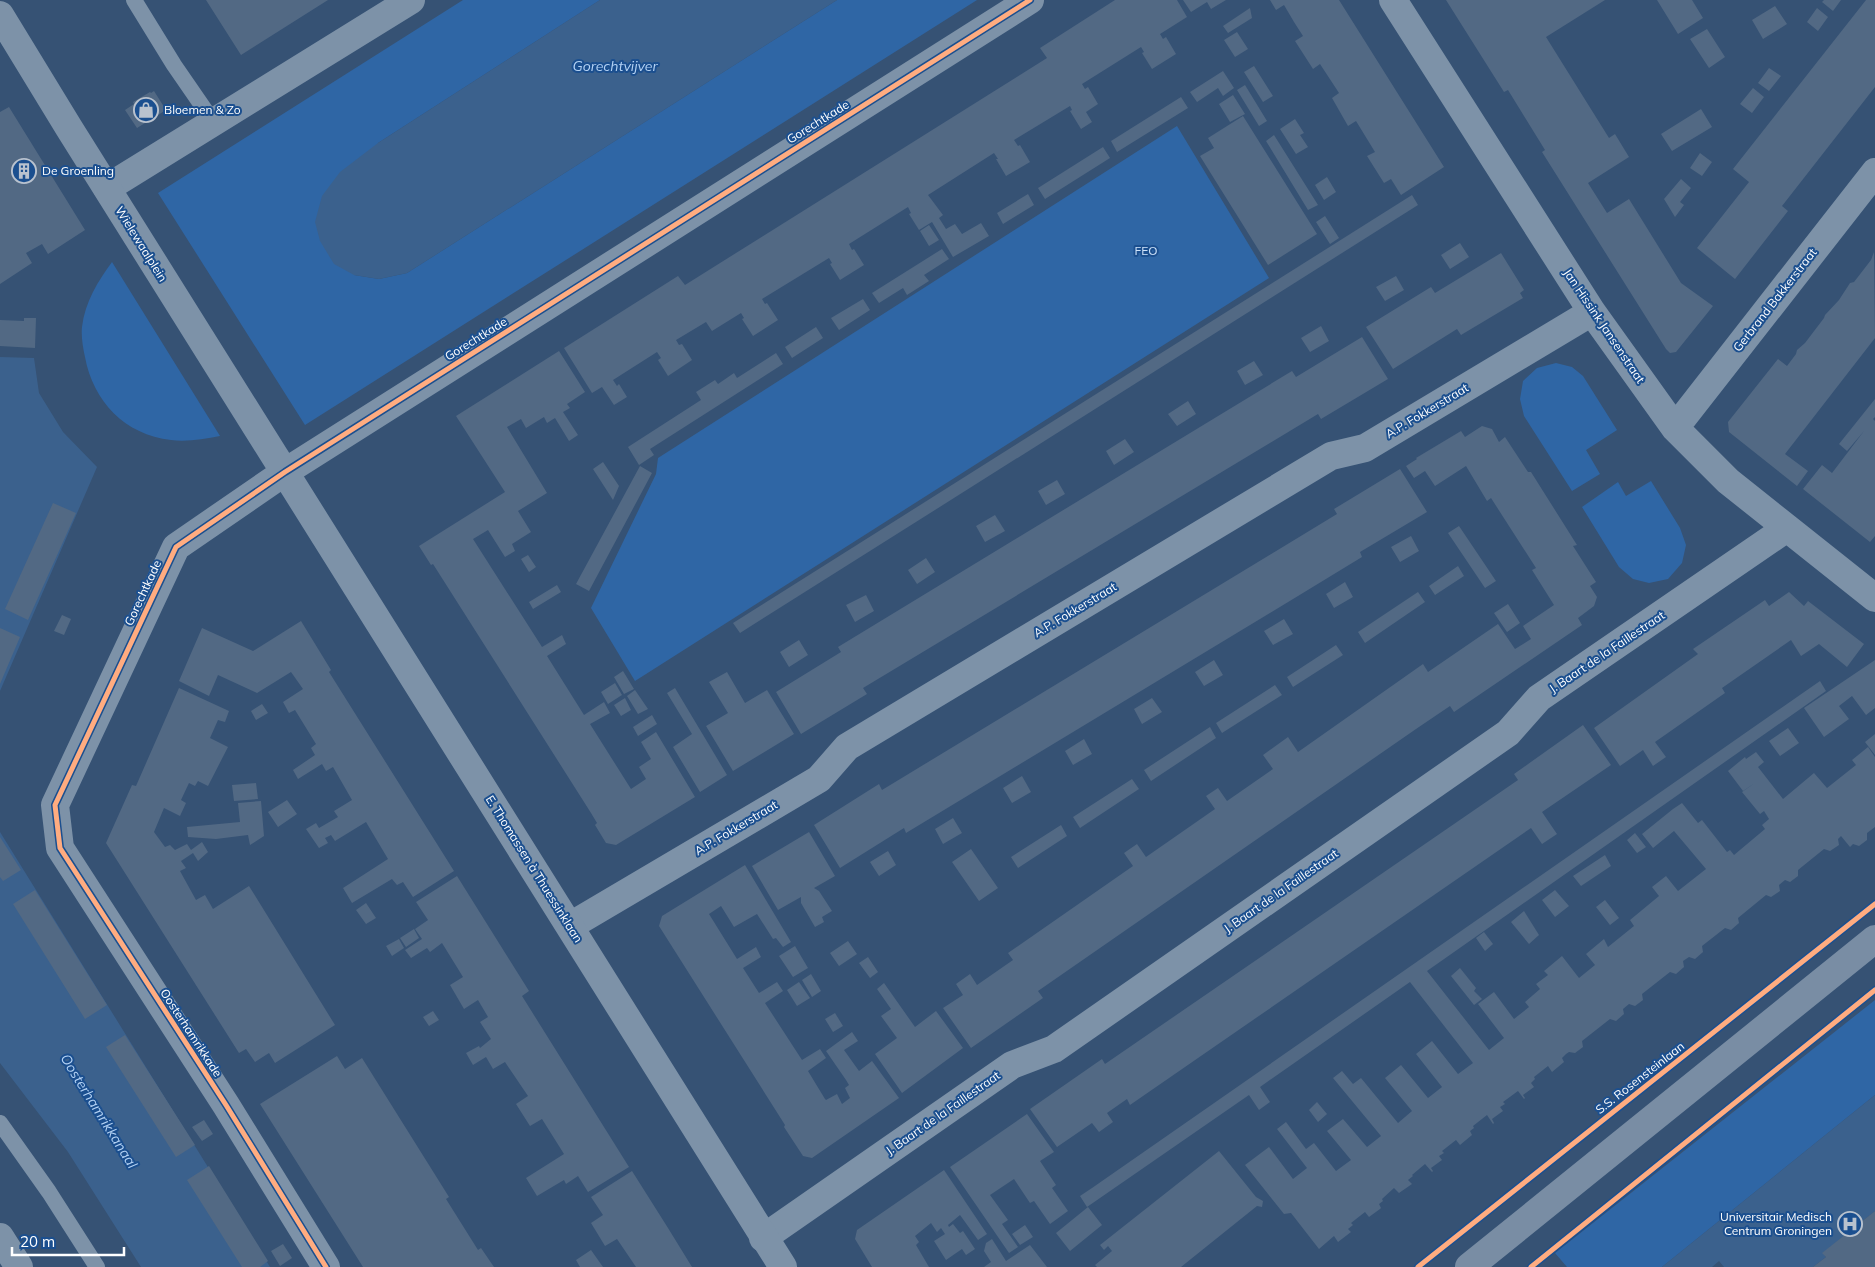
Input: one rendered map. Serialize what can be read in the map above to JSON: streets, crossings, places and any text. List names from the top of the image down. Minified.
{"streets":{"street":["Gorechtkade","Wielewaalplein","Gerbrand Bakkerstraat","Jan Hissink Jansenstraat","A.P. Fokkerstraat","J. Baart de la Faillestraat","E. Thomassen à Thuessinklaan","Oosterhamrikkade"],"cycle path":["S.S. Rosensteinlaan"]},"crossings":[["Gorechtkade","Wielewaalplein"],["Gorechtkade","E. Thomassen à Thuessinklaan"],["Gorechtkade","Oosterhamrikkade"],["Wielewaalplein","E. Thomassen à Thuessinklaan"],["Gerbrand Bakkerstraat","Jan Hissink Jansenstraat"],["Jan Hissink Jansenstraat","A.P. Fokkerstraat"],["Jan Hissink Jansenstraat","J. Baart de la Faillestraat"],["A.P. Fokkerstraat","E. Thomassen à Thuessinklaan"],["J. Baart de la Faillestraat","E. Thomassen à Thuessinklaan"]],"water":["Gorechtvijver","Oosterhamrikkanaal"],"parks":["FEO"],"places":{"shop":["Bloemen & Zo"],"building":["De Groenling"],"hospital":["Universitair Medisch Centrum Groningen"]},"scale_bar":"20 m"}
